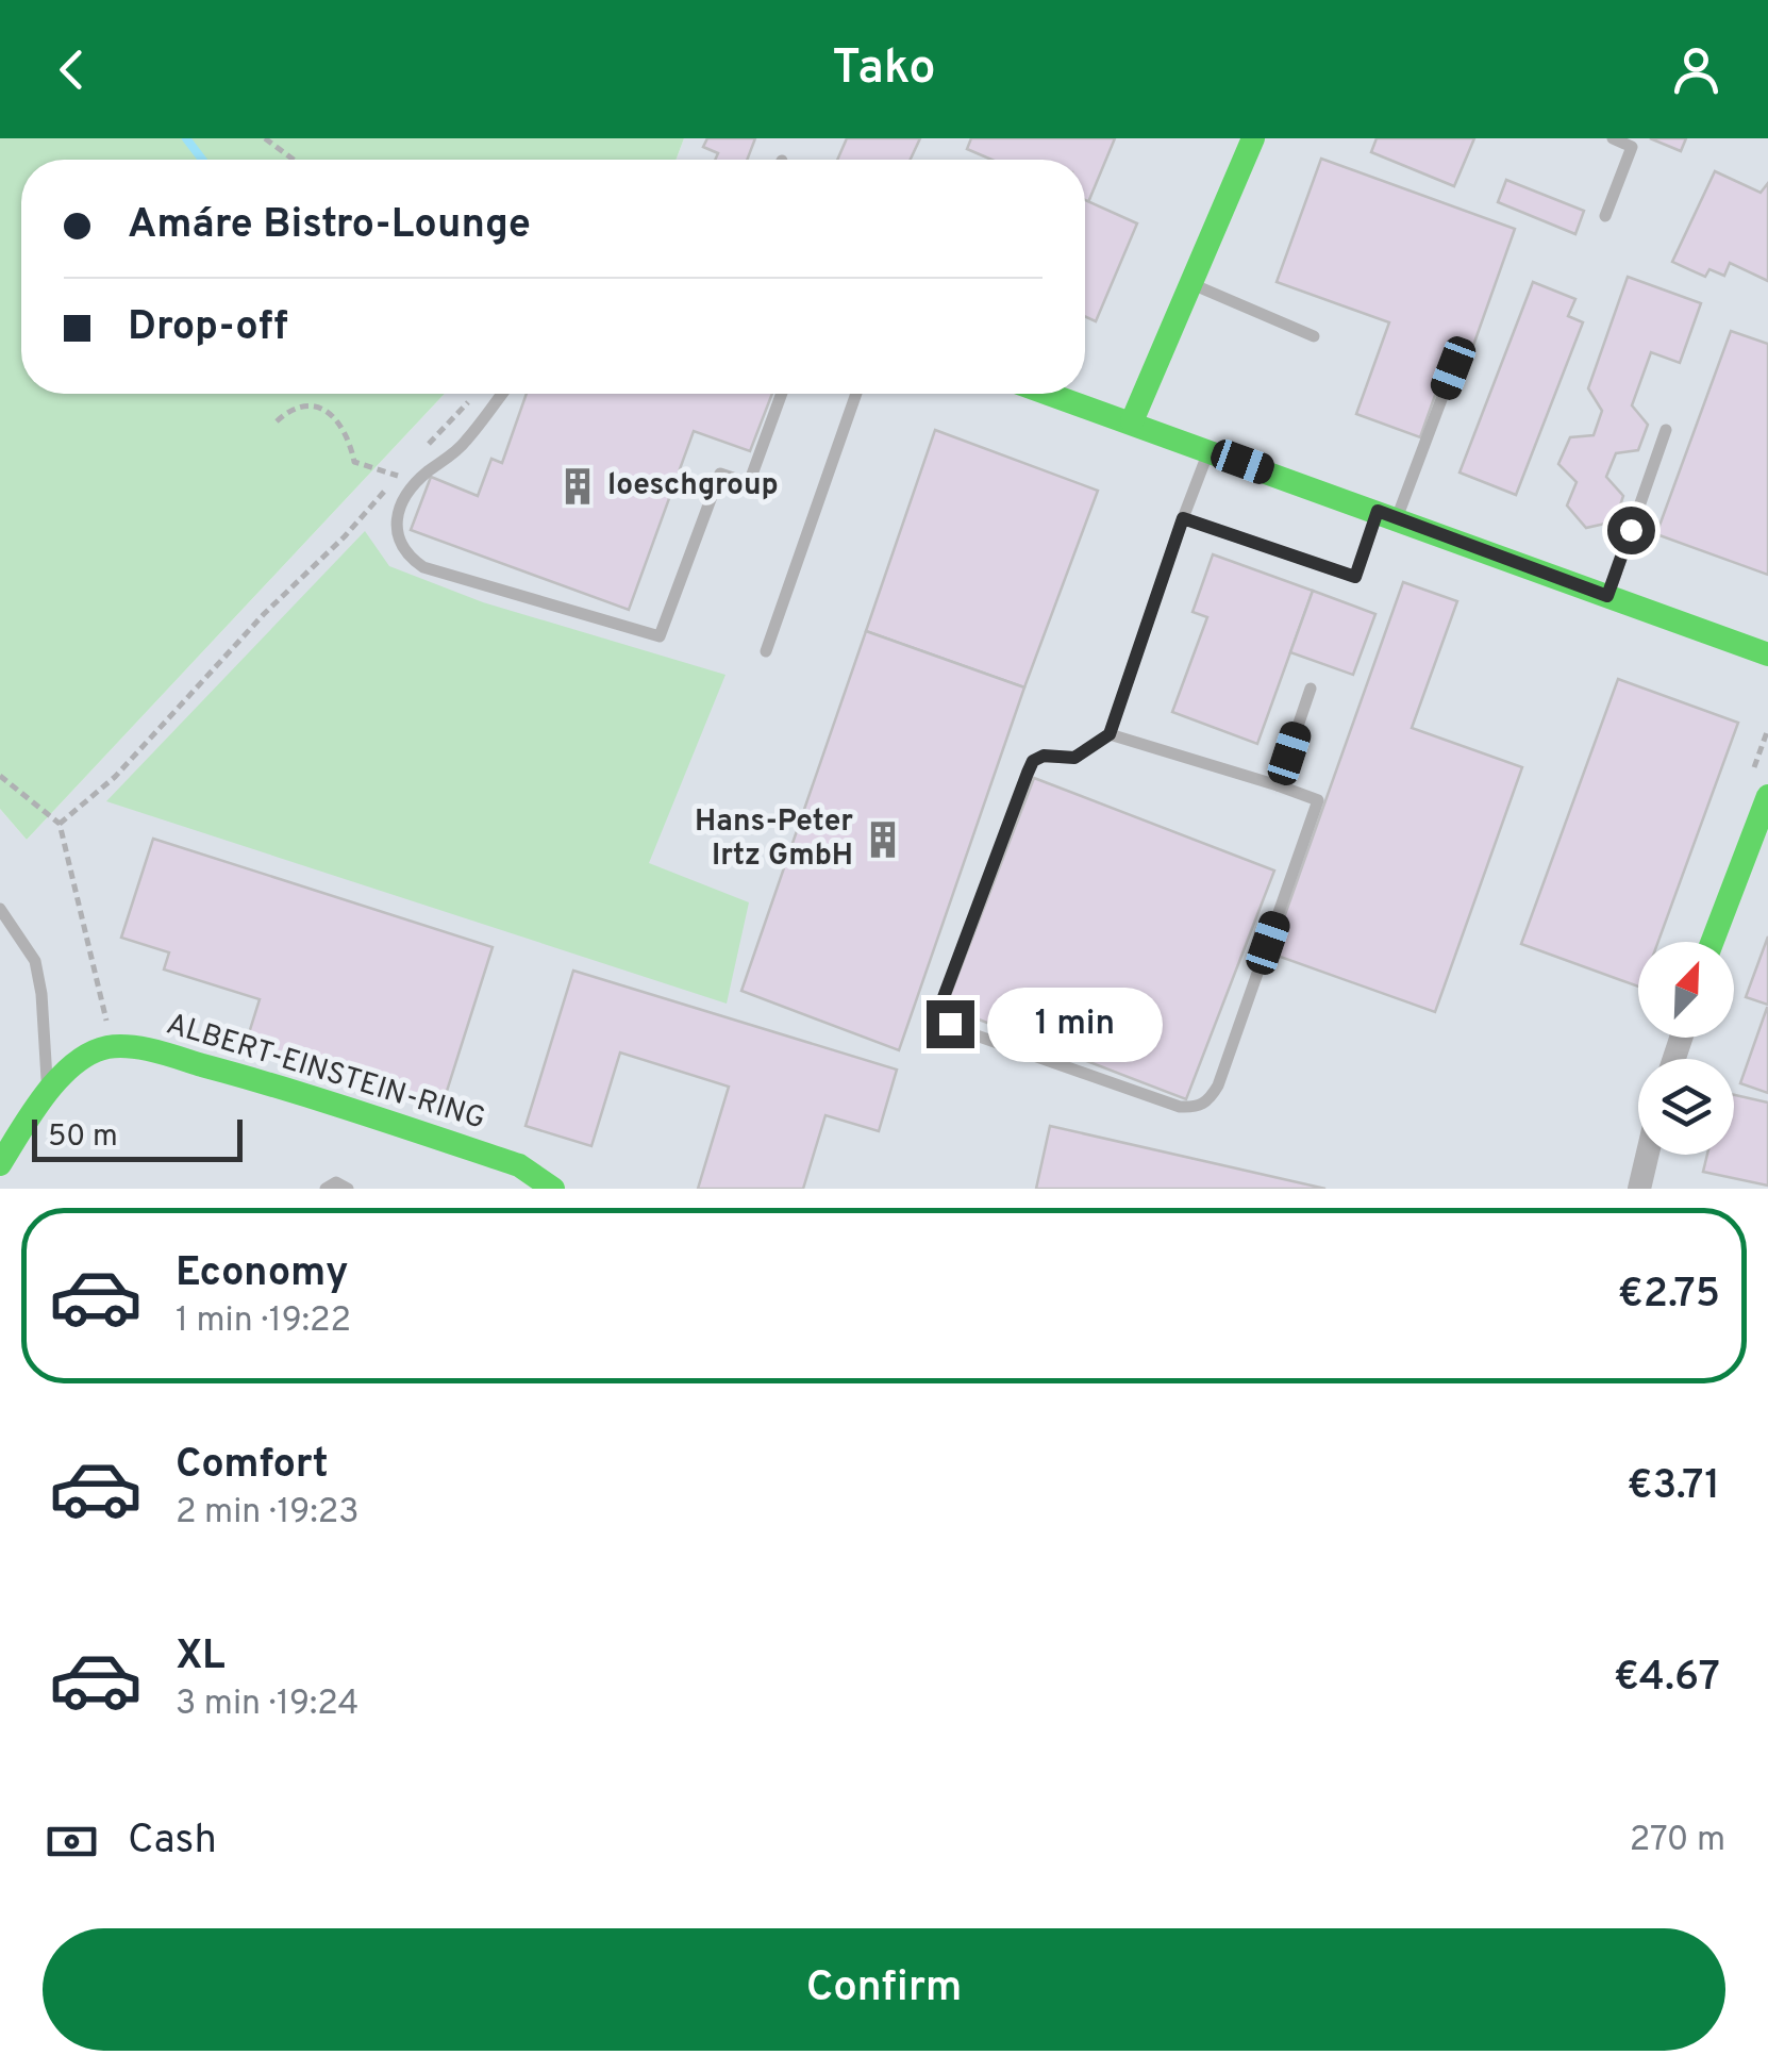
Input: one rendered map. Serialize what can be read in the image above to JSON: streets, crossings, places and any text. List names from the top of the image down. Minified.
{"streets":{"street":["ALBERT-EINSTEIN-RING"]},"places":{"building":["loeschgroup","Hans-Peter Irtz GmbH"]},"scale_bar":"50 m","north":"top right","page":{"header":"Tako","banner":["Amáre Bistro-Lounge","Drop-off"],"bubble":"1 min","scale":"50 m","list":[{"name":"Economy","note":"1 min · 19:22","value":"€2.75"},{"name":"Comfort","note":"2 min · 19:23","value":"€3.71"},{"name":"XL","note":"3 min · 19:24","value":"€4.67"}],"pay":["Cash","270 m"],"buttons":"Confirm"}}
